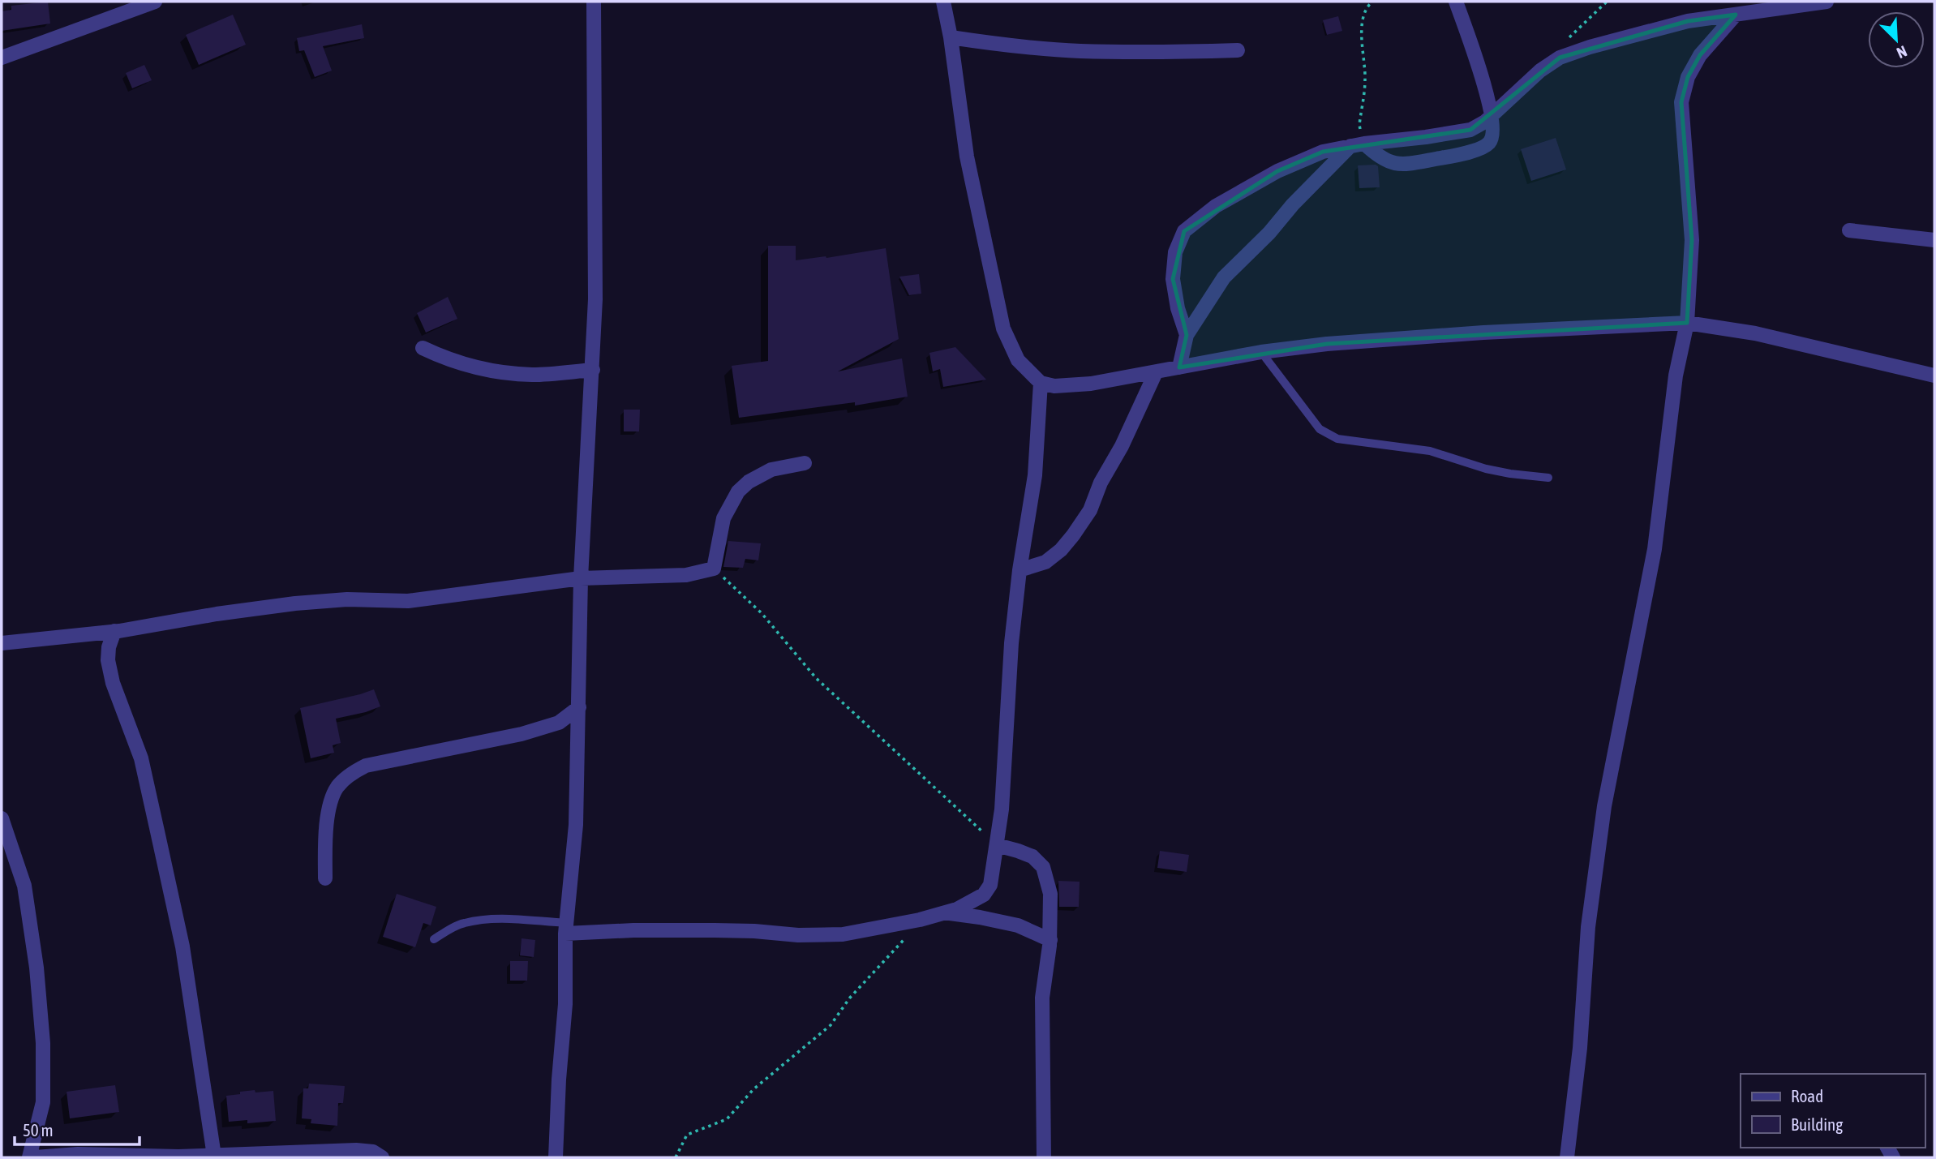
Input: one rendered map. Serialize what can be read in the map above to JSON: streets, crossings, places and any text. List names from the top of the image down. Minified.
{"legend":["Road","Building"],"scale_bar":"50 m","north":"bottom right"}
